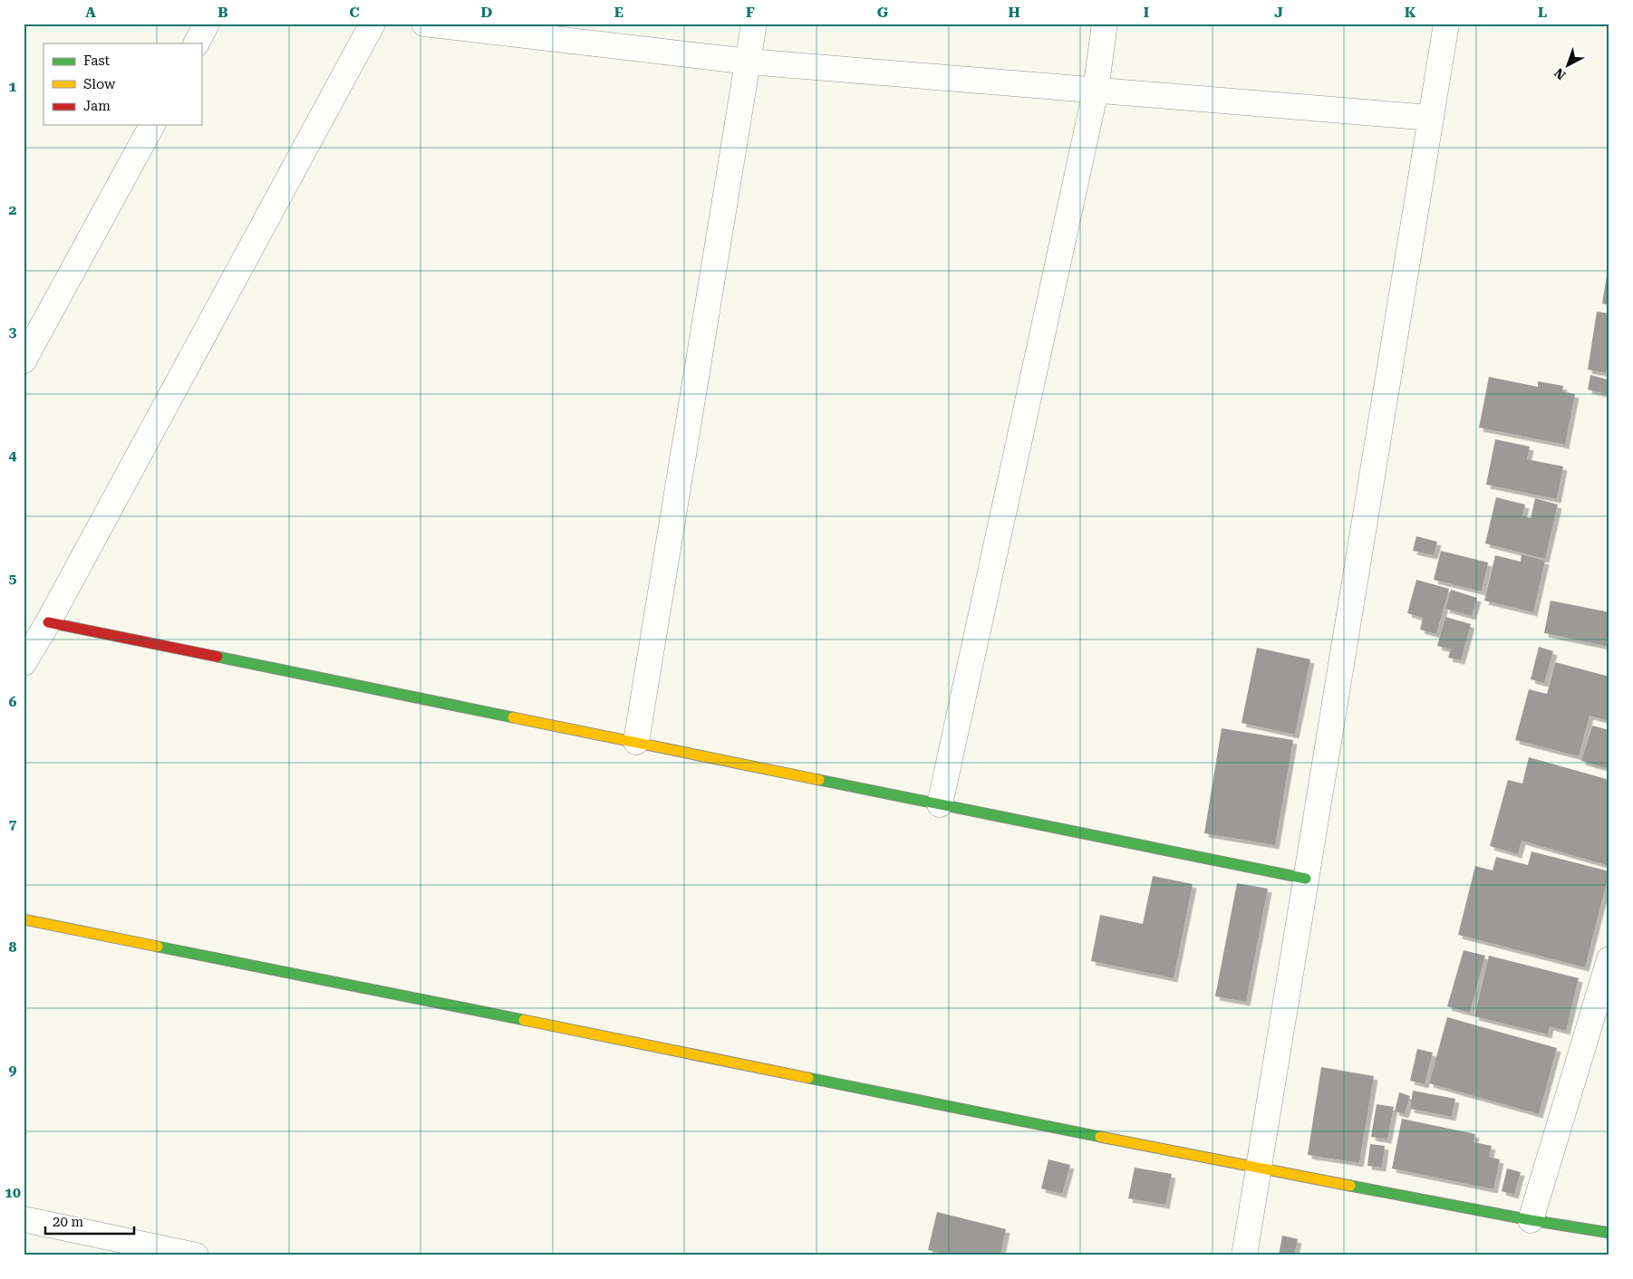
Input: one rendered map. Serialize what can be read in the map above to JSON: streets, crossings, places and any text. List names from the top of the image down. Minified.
{"legend":["Fast","Slow","Jam"],"scale_bar":"20 m","north":"bottom left","grid":{"columns":["A","B","C","D","E","F","G","H","I","J","K","L"],"rows":["1","2","3","4","5","6","7","8","9","10"]}}
